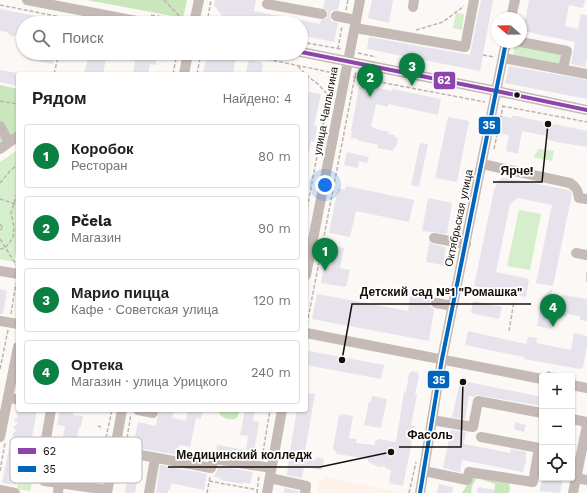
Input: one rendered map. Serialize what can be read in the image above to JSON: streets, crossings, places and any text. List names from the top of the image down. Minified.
{"streets":{"street":["улица Чаплыгина","Октябрьская улица"]},"places":["Ярче!","Детский сад №1 \"Ромашка\"","Фасоль","Медицинский колледж"],"lines":["transit line 35","transit line 62"],"legend":["62","35"],"north":"left","page":{"search":"Поиск","pins":["3","2","1","4"],"heading":["Рядом","Найдено: 4"],"list":[{"mark":"1","name":"Коробок","note":"Ресторан","value":"80 m"},{"mark":"2","name":"Pčela","note":"Магазин","value":"90 m"},{"mark":"3","name":"Марио пицца","note":"Кафе · Советская улица","value":"120 m"},{"mark":"4","name":"Ортека","note":"Магазин · улица Урицкого","value":"240 m"}],"map_buttons":["+","−"]}}
